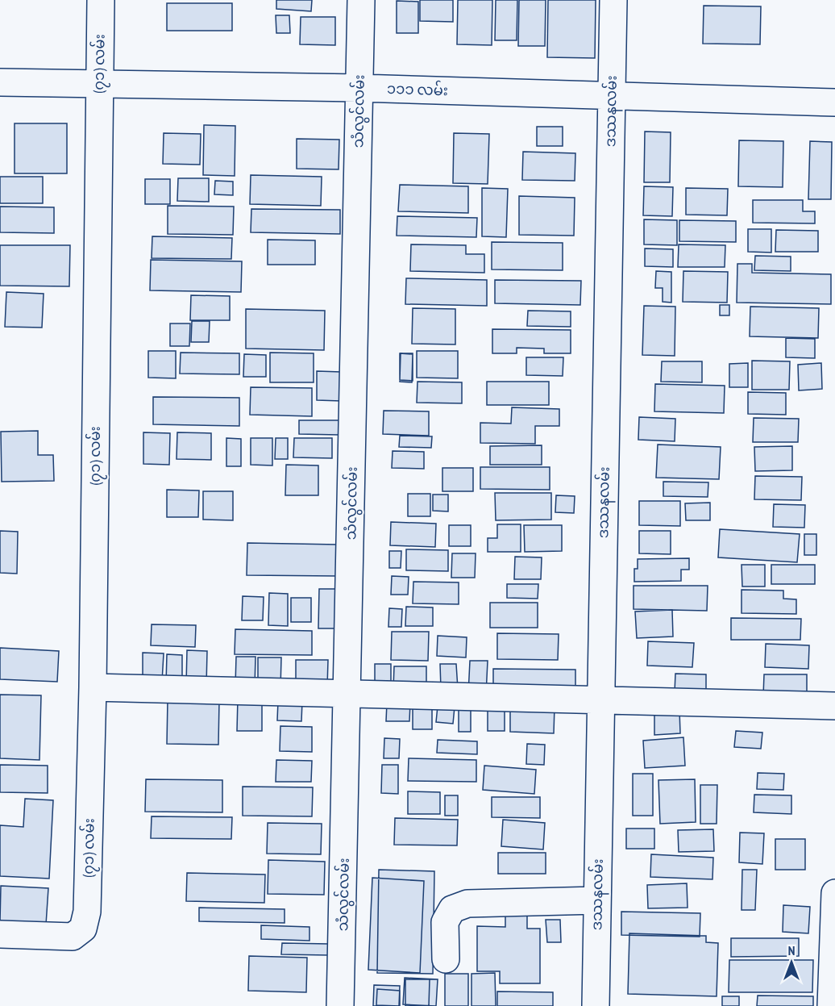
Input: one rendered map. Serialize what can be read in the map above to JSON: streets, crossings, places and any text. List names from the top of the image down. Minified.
{"streets":{"street":["(၇၁) လမ်း","၁၁၁ လမ်း","သံလွင်လမ်း","ဒဿနလမ်း"]},"crossings":[["(၇၁) လမ်း","၁၁၁ လမ်း"],["၁၁၁ လမ်း","သံလွင်လမ်း"],["၁၁၁ လမ်း","ဒဿနလမ်း"]],"north":"top"}
